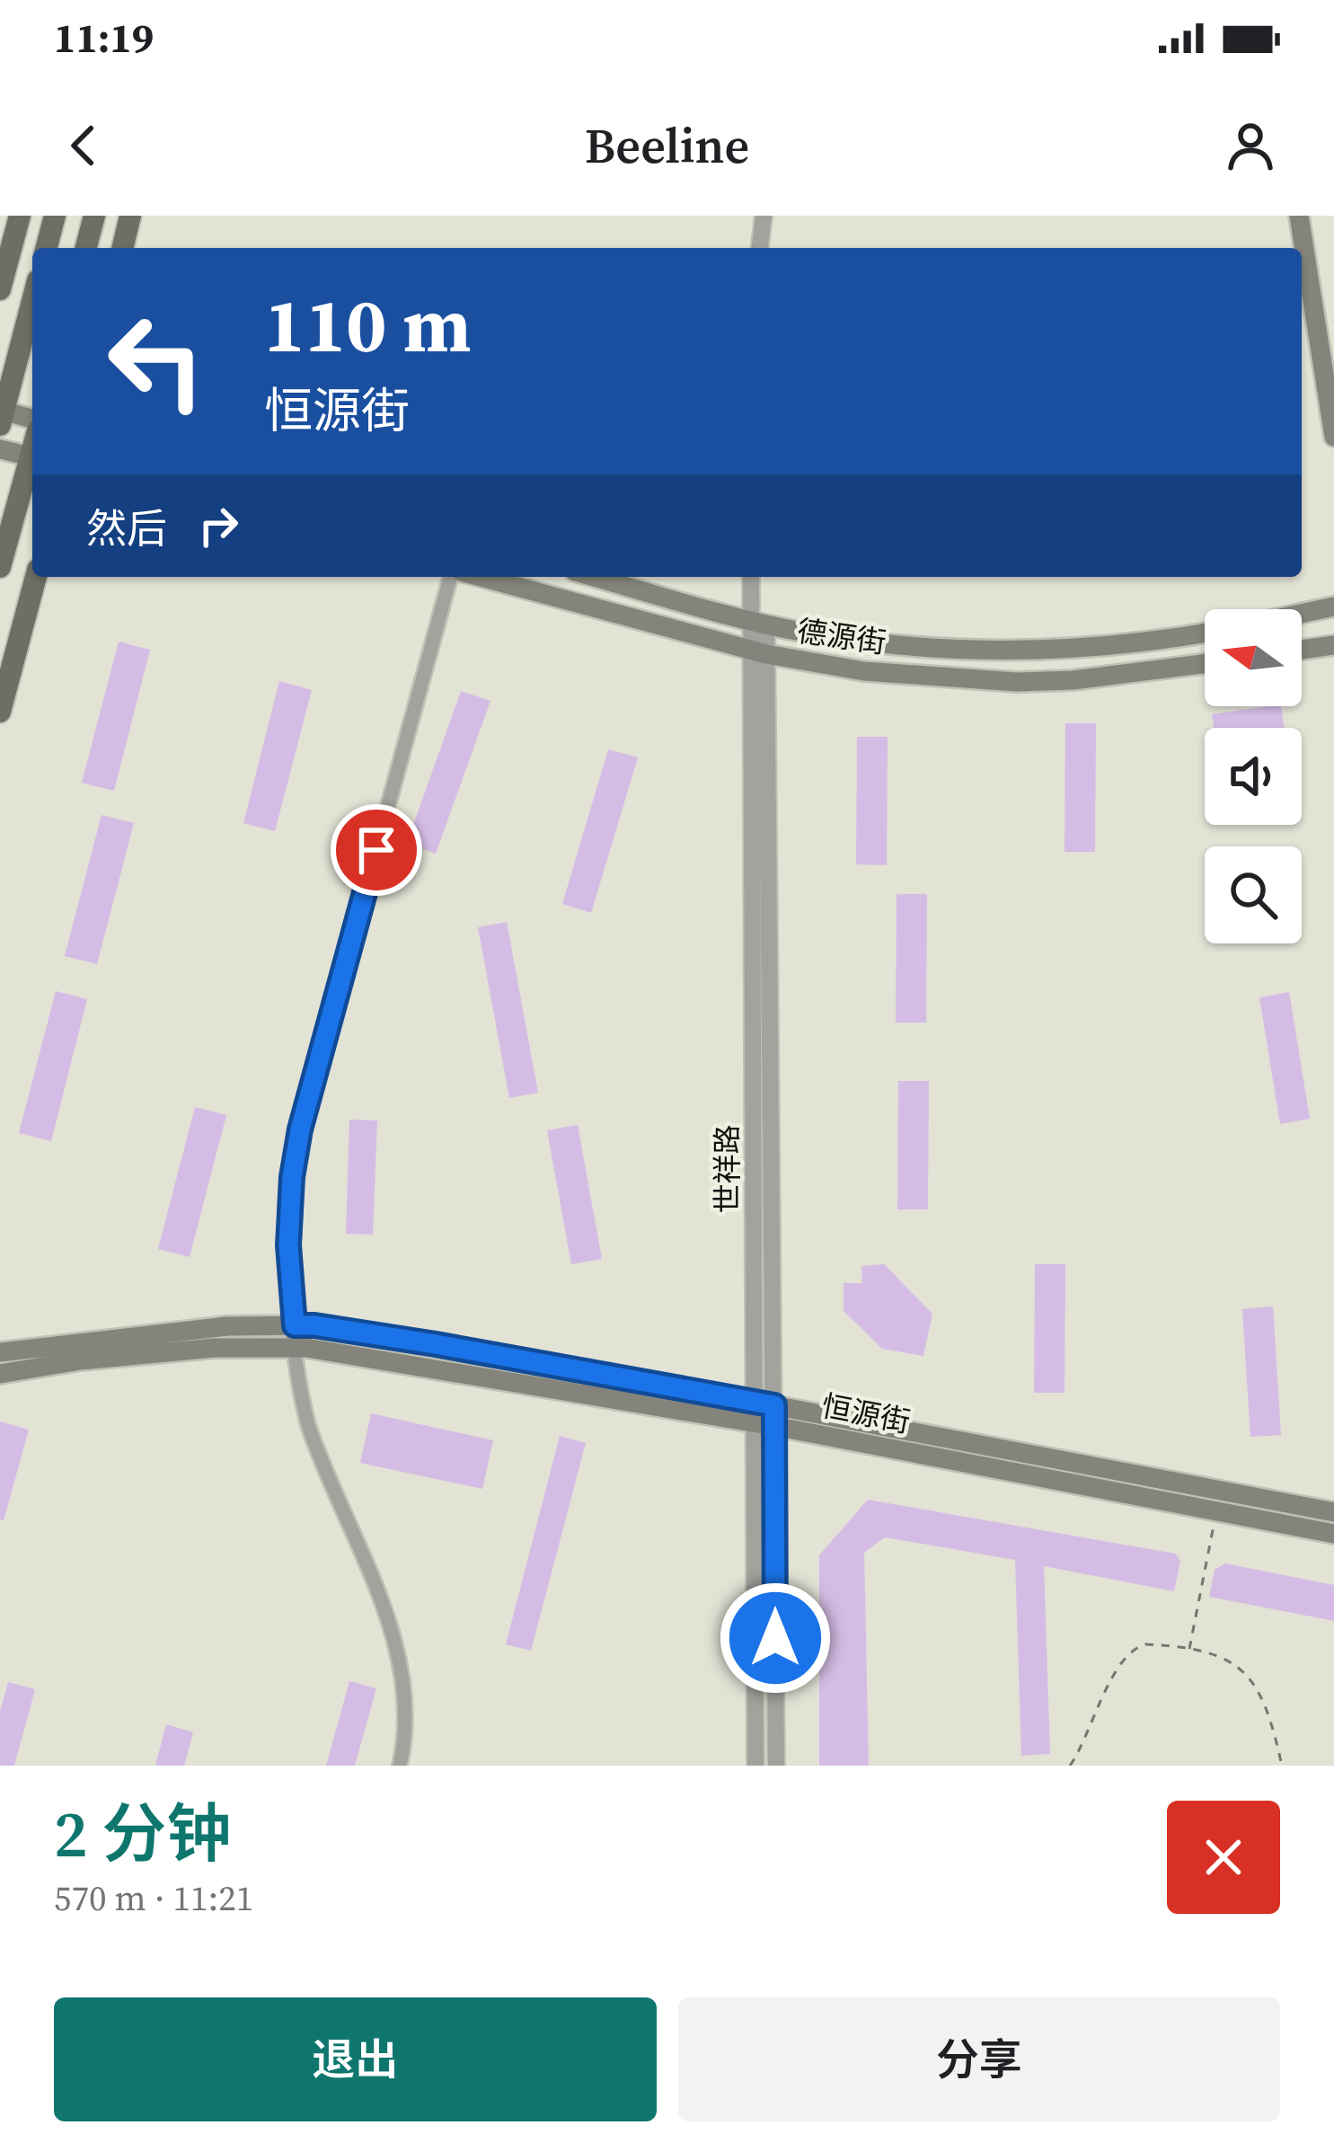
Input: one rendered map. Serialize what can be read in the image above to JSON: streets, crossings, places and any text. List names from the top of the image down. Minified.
{"streets":{"main road":["德源街","恒源街"],"street":["世祥路"]},"crossings":[["德源街","世祥路"],["世祥路","恒源街"]],"north":"left","page":{"status":"11:19","header":"Beeline","turn":["110 m","恒源街"],"then":"然后","heading":["2 分钟","570 m · 11:21"],"buttons":["退出","分享"]}}
